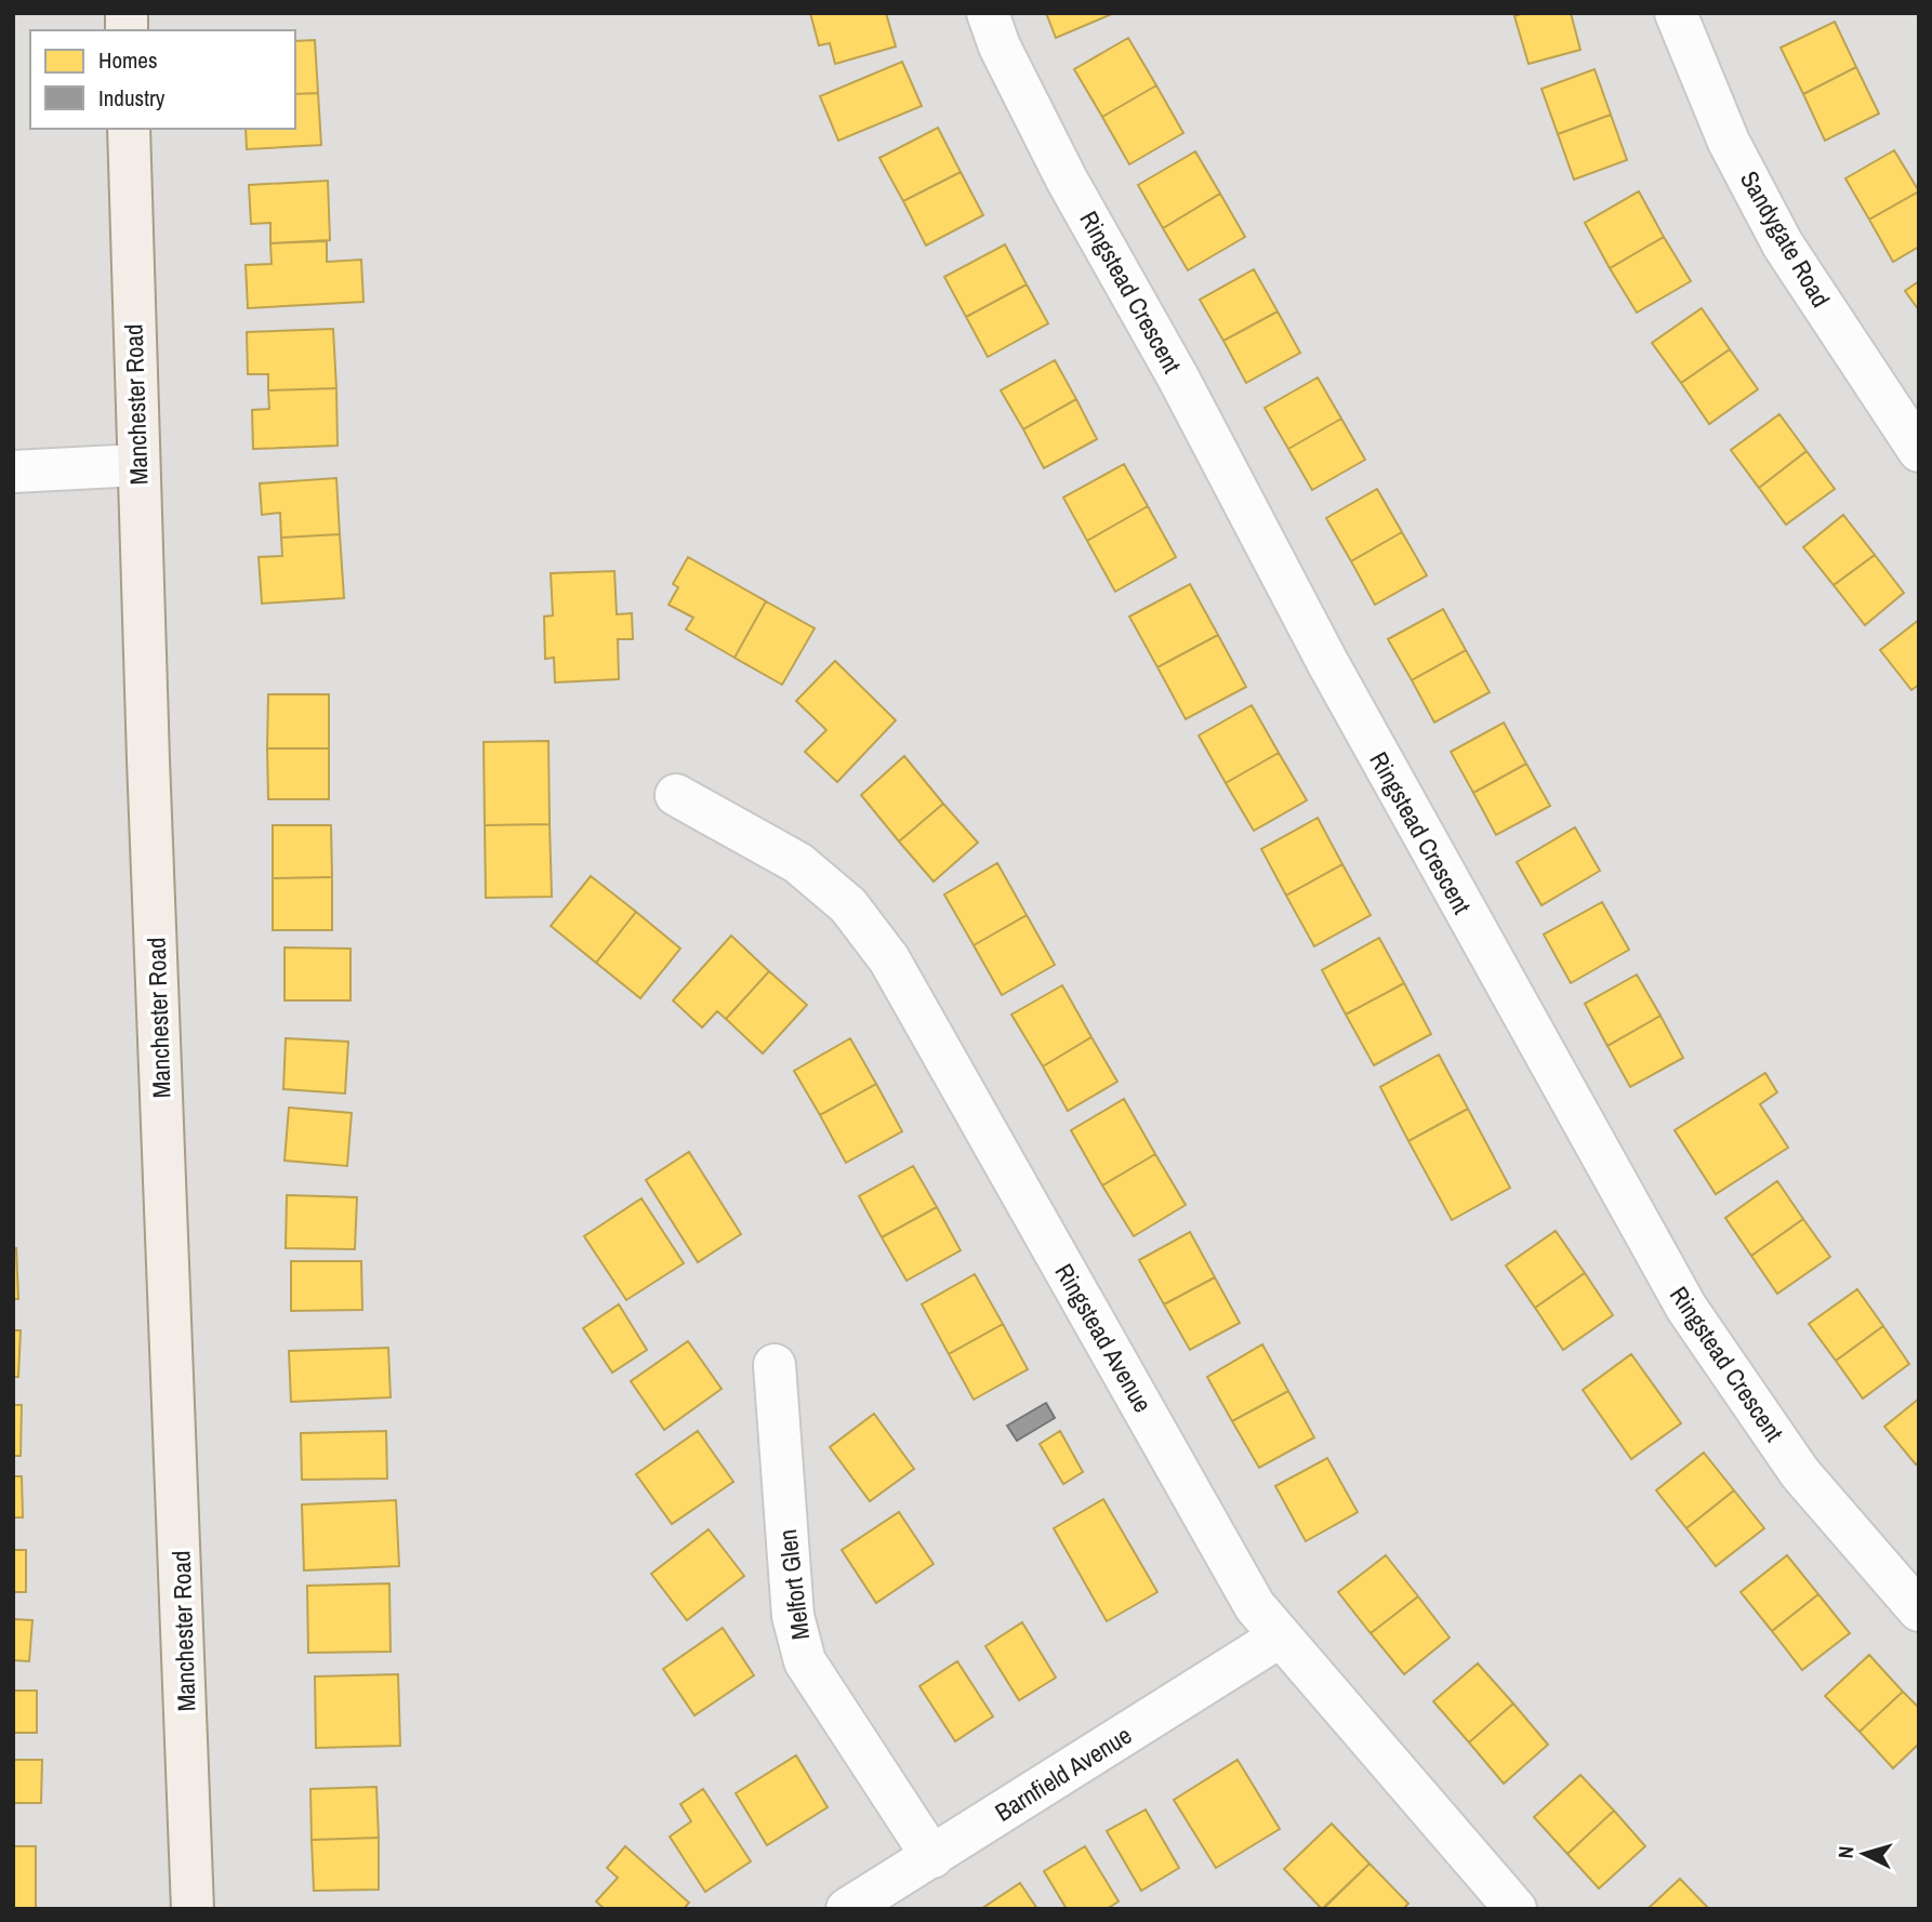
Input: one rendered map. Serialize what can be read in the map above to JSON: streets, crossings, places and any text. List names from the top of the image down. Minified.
{"streets":{"main road":["Manchester Road"],"street":["Sandygate Road","Ringstead Crescent","Ringstead Avenue","Melfort Glen","Barnfield Avenue"]},"crossings":[["Ringstead Avenue","Barnfield Avenue"],["Melfort Glen","Barnfield Avenue"]],"legend":["Homes","Industry"],"north":"left"}
